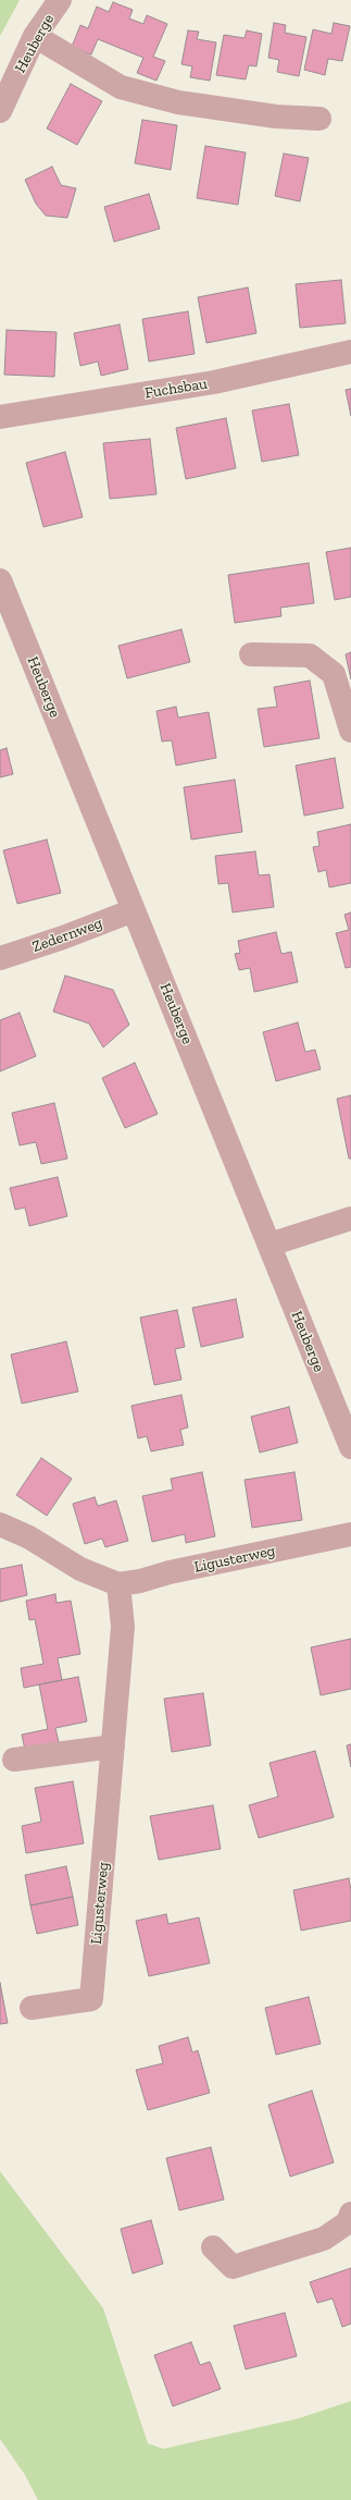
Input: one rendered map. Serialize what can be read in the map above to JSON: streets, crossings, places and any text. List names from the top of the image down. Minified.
{"streets":{"street":["Heuberge","Fuchsbau","Zedernweg","Ligusterweg"]},"crossings":[["Heuberge","Zedernweg"]]}
